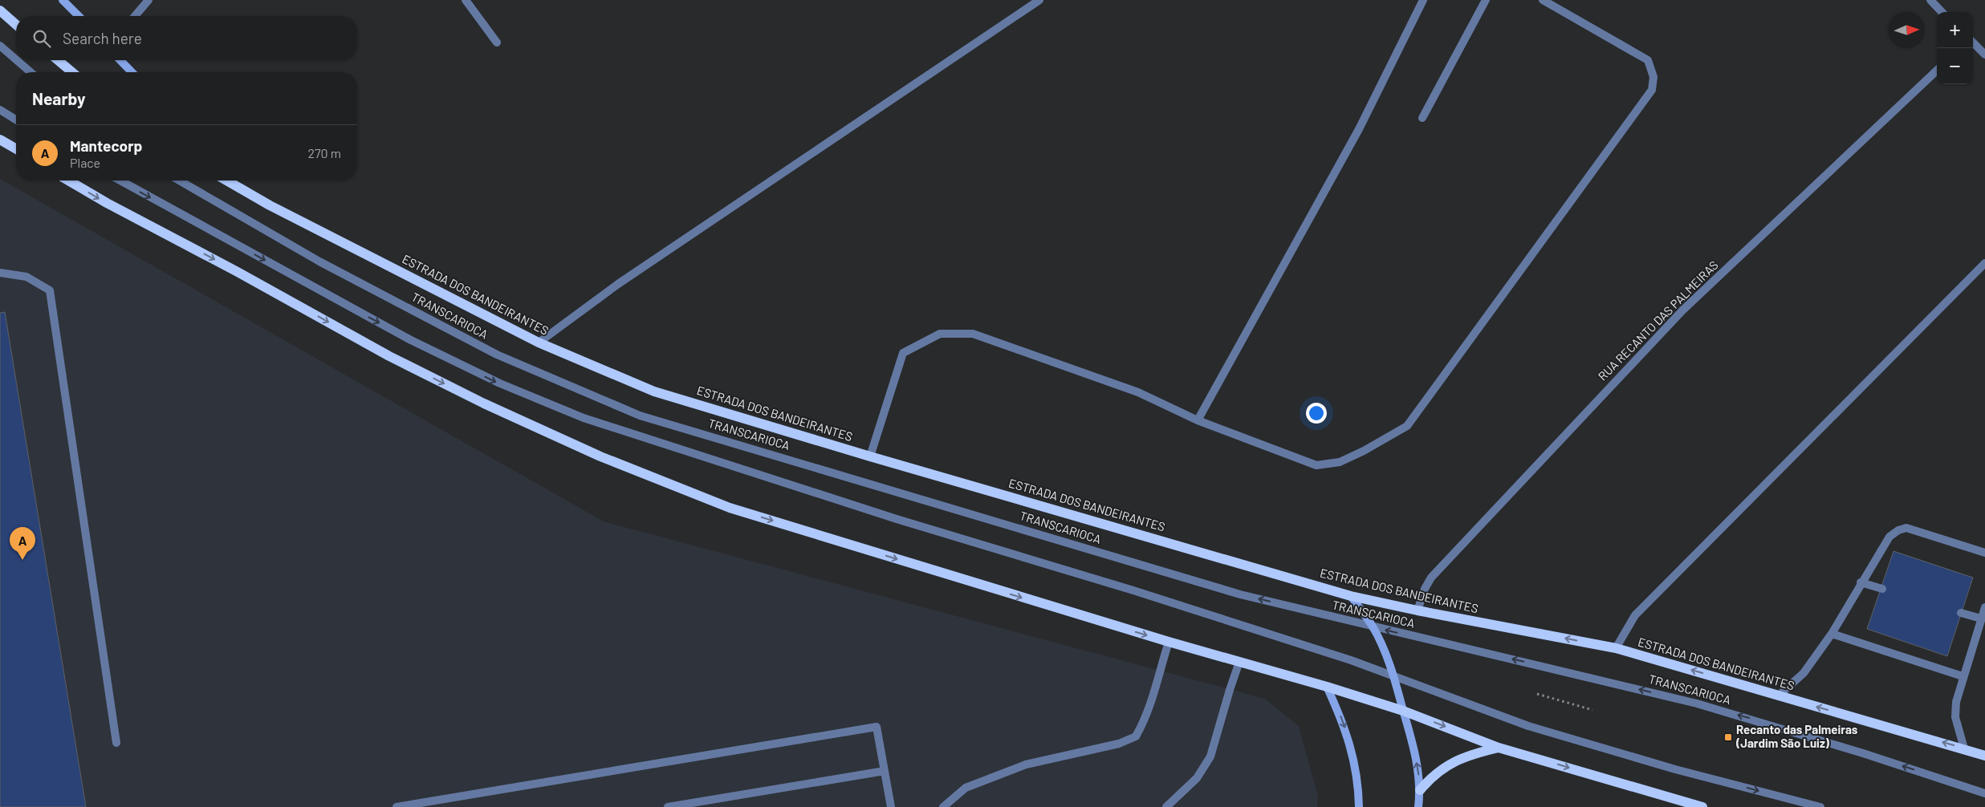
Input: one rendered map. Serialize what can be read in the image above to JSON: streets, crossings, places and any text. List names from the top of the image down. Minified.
{"streets":{"main road":["ESTRADA DOS BANDEIRANTES"],"street":["TRANSCARIOCA","RUA RECANTO DAS PALMEIRAS"]},"crossings":[["ESTRADA DOS BANDEIRANTES","RUA RECANTO DAS PALMEIRAS"]],"places":{"transit":["Recanto das Palmeiras (Jardim São Luiz)"]},"north":"right","page":{"map_buttons":["+","−"],"search":"Search here","heading":"Nearby","list":[{"mark":"A","name":"Mantecorp","note":"Place","value":"270 m"}],"pins":"A"}}
